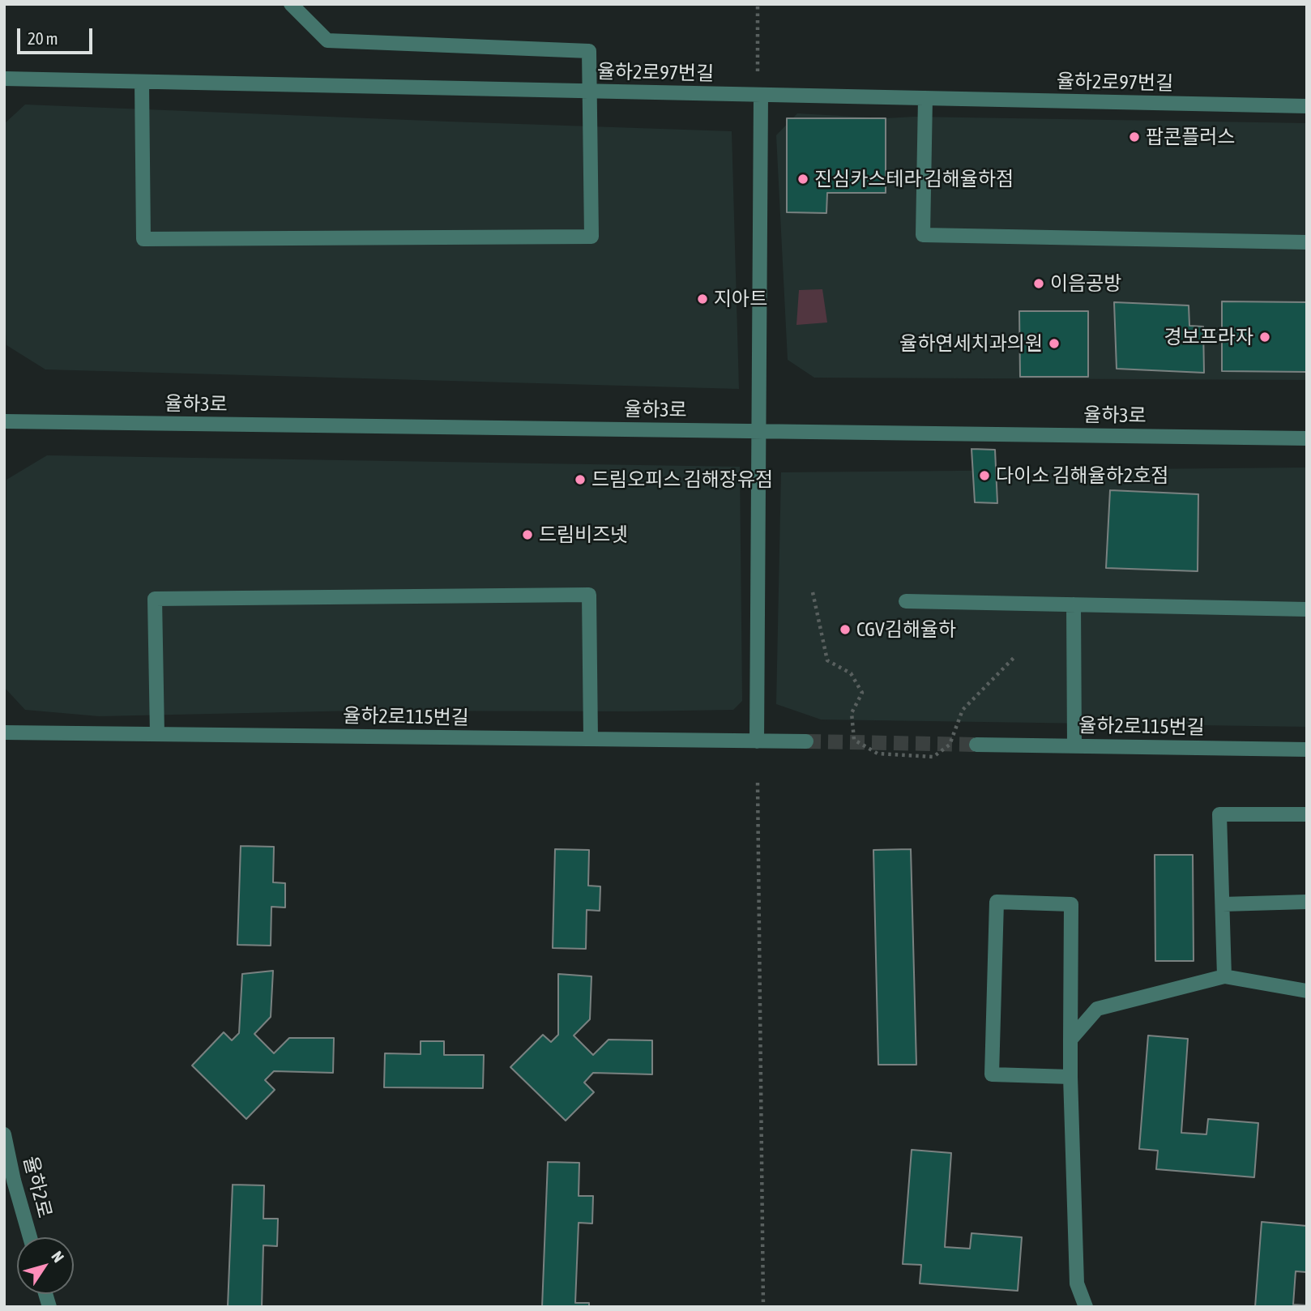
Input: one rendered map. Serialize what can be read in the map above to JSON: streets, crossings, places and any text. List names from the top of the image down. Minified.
{"streets":{"street":["율하2로97번길","율하3로","율하2로115번길","율하2로"]},"places":["팝콘플러스","진심카스테라 김해율하점","이음공방","지아트","경보프라자","율하연세치과의원","다이소 김해율하2호점","드림오피스 김해장유점","드림비즈넷","CGV김해율하"],"scale_bar":"20 m","north":"top right"}
